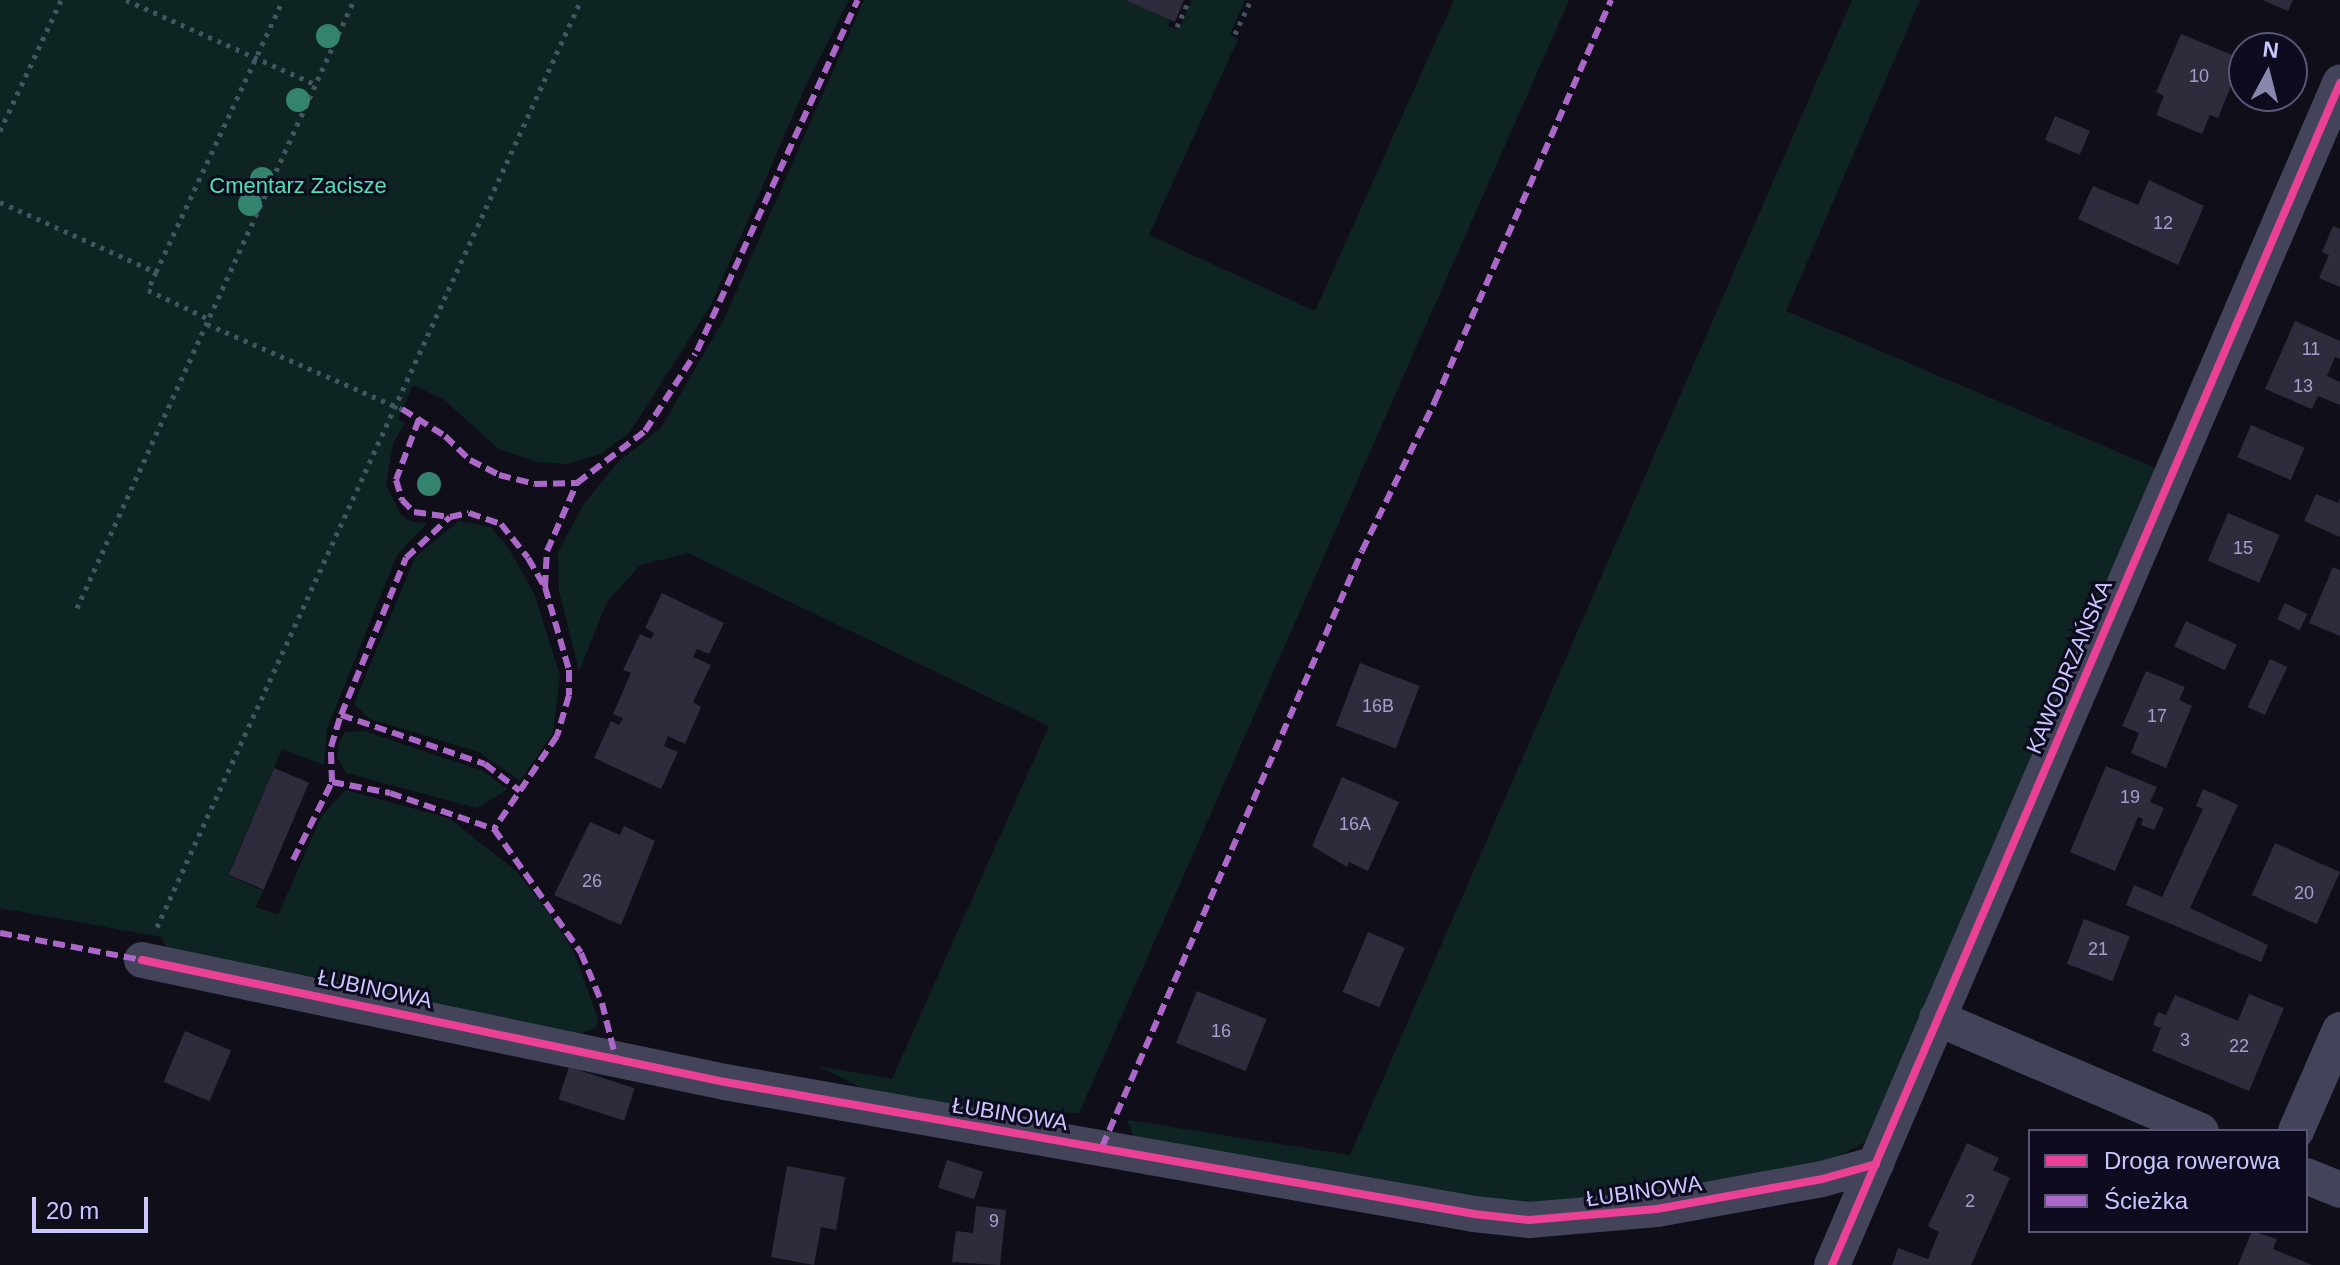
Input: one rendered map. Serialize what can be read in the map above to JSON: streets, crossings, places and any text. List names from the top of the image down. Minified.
{"streets":{"street":["KAWODRZAŃSKA","ŁUBINOWA"]},"crossings":[["KAWODRZAŃSKA","ŁUBINOWA"]],"parks":["Cmentarz Zacisze"],"house_numbers":["10","12","11","13","15","16B","17","19","16A","26","20","21","16","3","22","2","9"],"legend":["Droga rowerowa","Ścieżka"],"scale_bar":"20 m","north":"top"}
